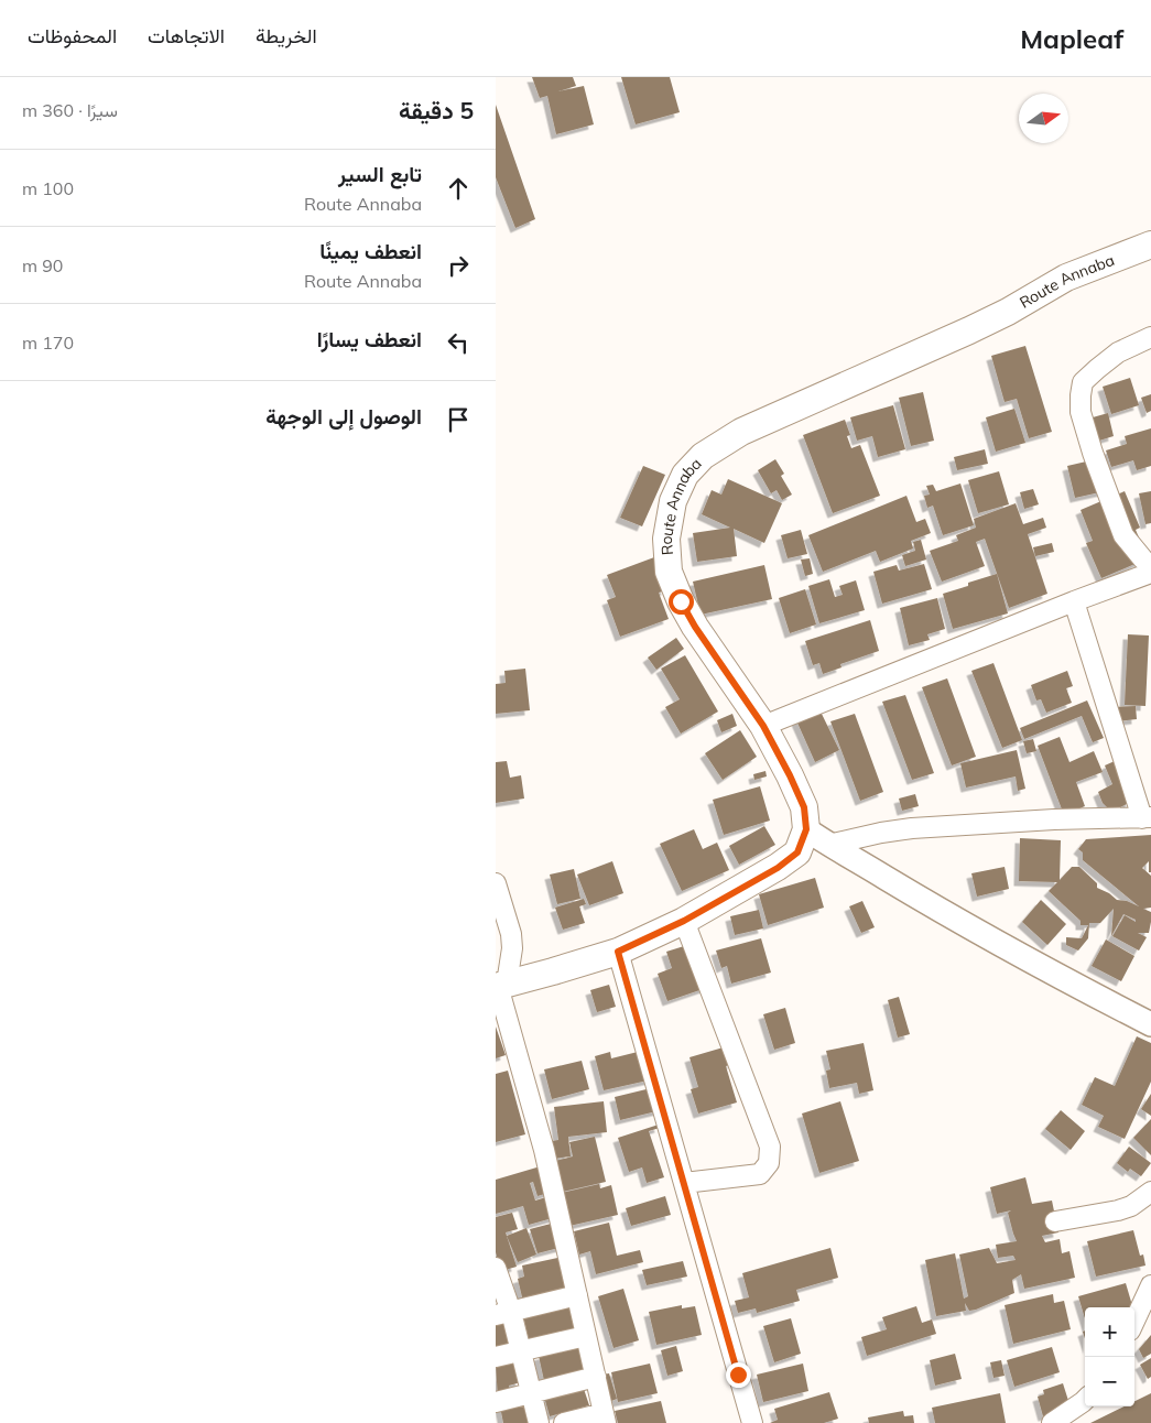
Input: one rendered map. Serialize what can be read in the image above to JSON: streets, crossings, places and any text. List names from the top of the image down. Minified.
{"streets":{"main road":["Route Annaba"]},"north":"right","page":{"header":"Mapleaf","nav":["الخريطة","الاتجاهات","المحفوظات"],"heading":["5 دقيقة","سيرًا · 360 m"],"list":[["تابع السير","Route Annaba","100 m"],["انعطف يمينًا","Route Annaba","90 m"],["انعطف يسارًا","170 m"],"الوصول إلى الوجهة"],"map_buttons":["+","−"]}}
